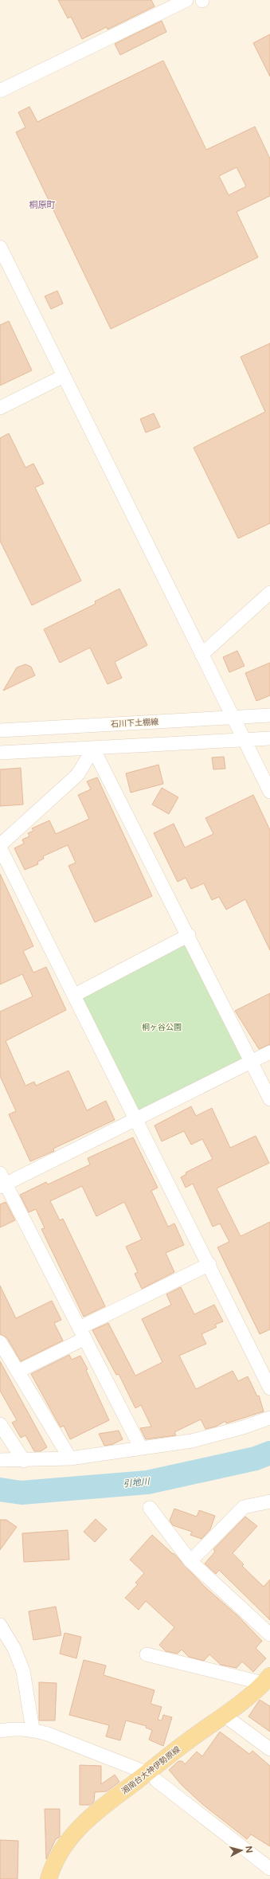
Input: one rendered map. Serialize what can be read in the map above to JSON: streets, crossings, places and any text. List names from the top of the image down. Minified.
{"streets":{"main road":["湘南台大神伊勢原線"],"street":["石川下土棚線"]},"districts":["桐原町"],"water":["引地川"],"parks":["桐ヶ谷公園"],"north":"right"}
